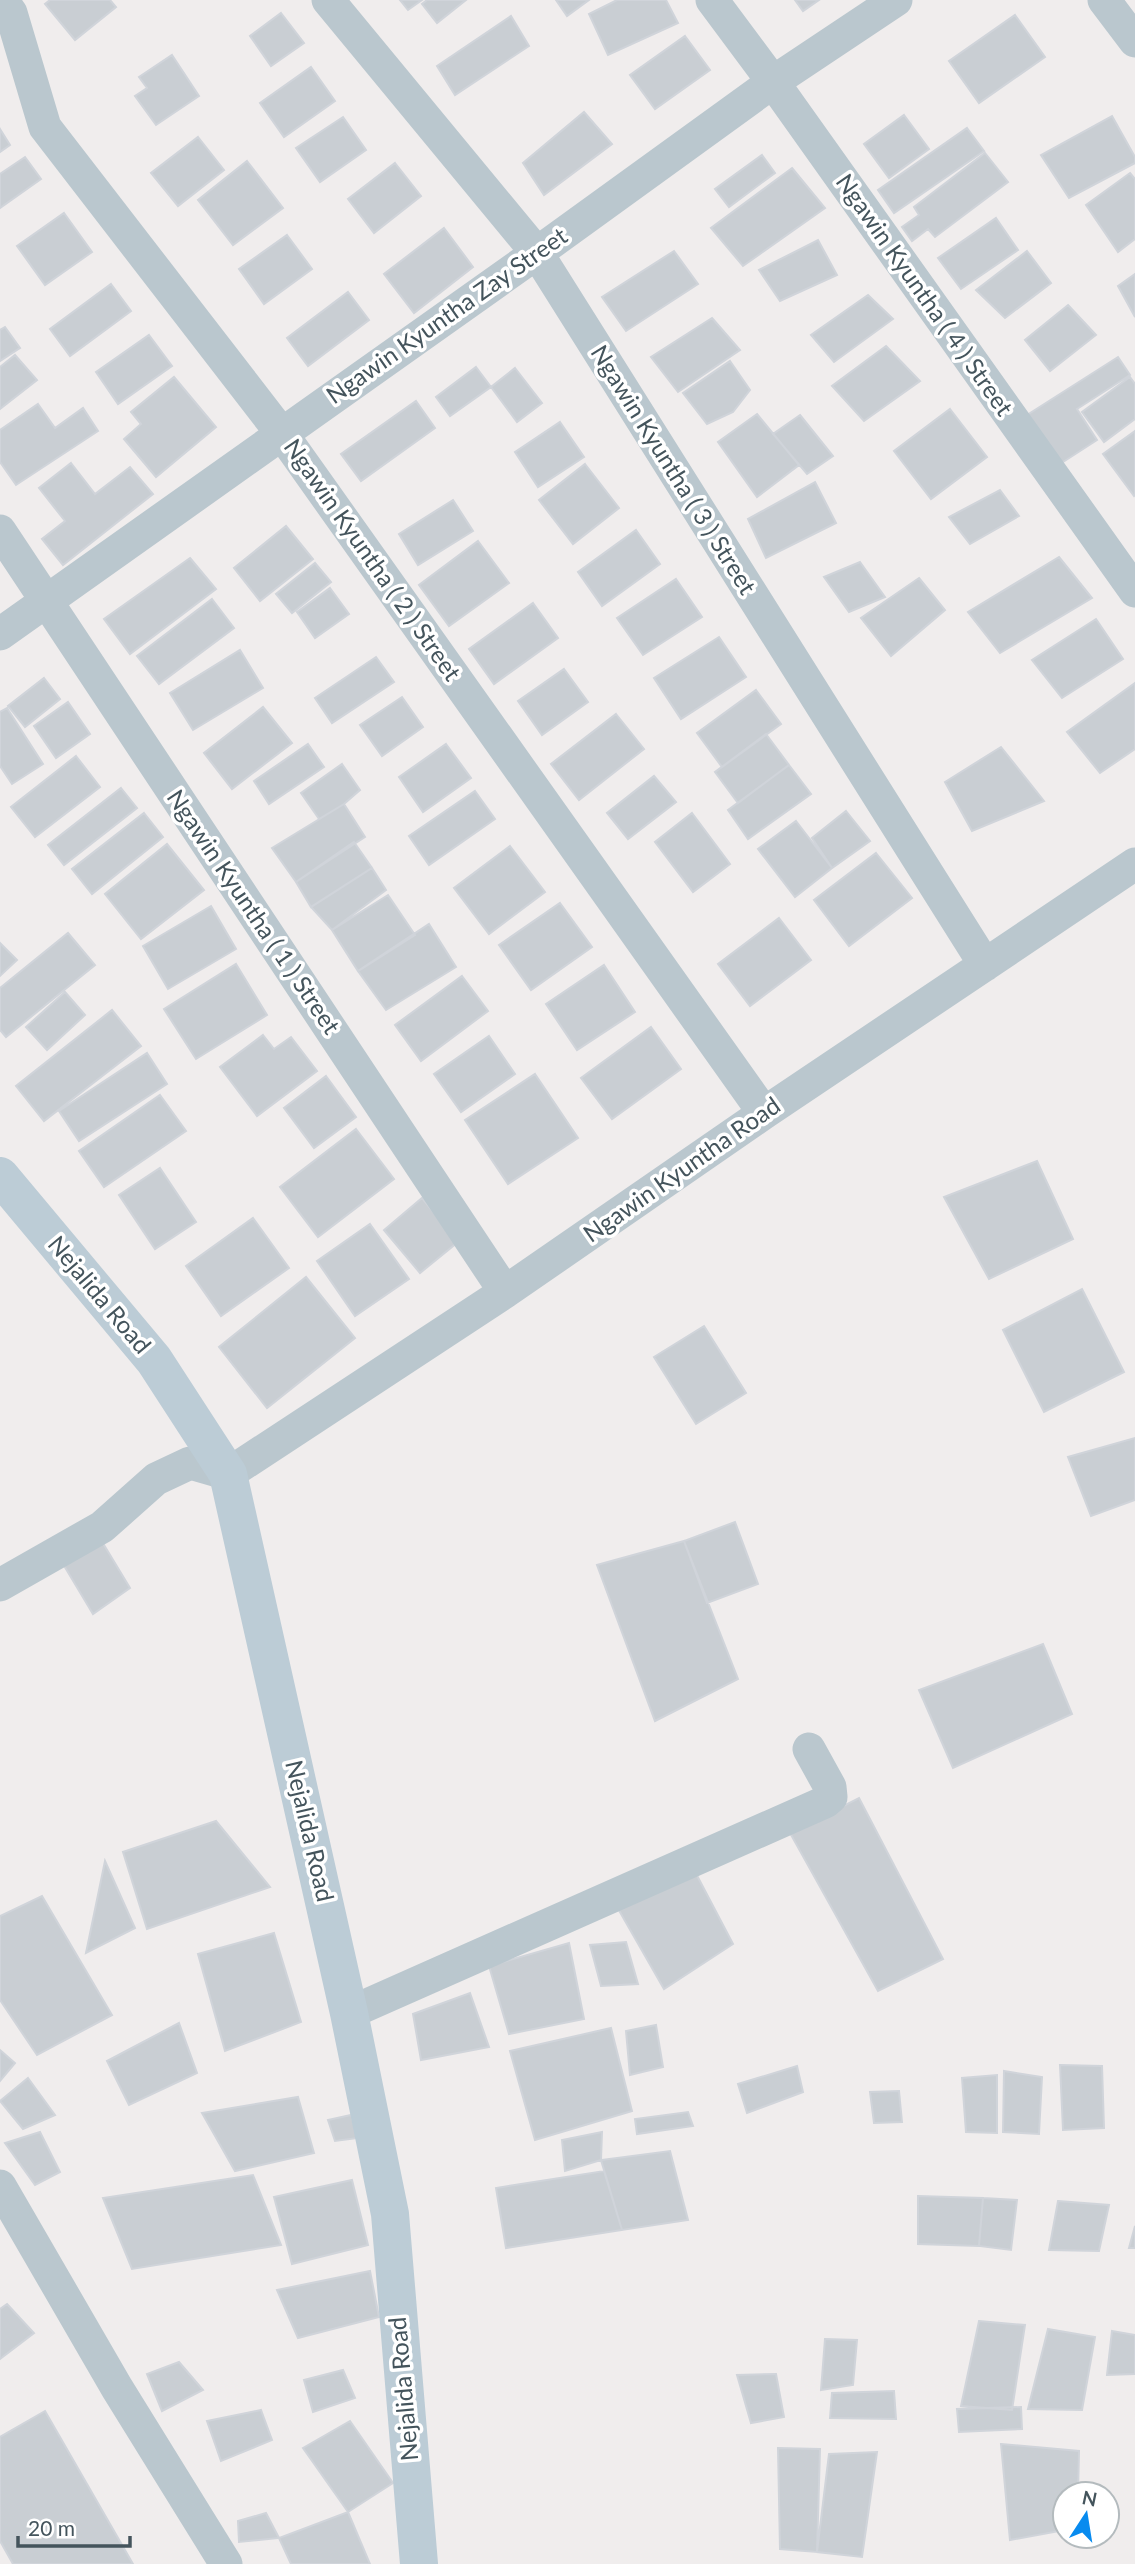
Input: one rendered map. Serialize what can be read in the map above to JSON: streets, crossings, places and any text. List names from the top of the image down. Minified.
{"streets":{"main road":["Nejalida Road"],"street":["Ngawin Kyuntha ( 4 ) Street","Ngawin Kyuntha Zay Street","Ngawin Kyuntha ( 3 ) Street","Ngawin Kyuntha ( 2 ) Street","Ngawin Kyuntha ( 1 ) Street","Ngawin Kyuntha Road"]},"crossings":[["Ngawin Kyuntha ( 4 ) Street","Ngawin Kyuntha Zay Street"],["Ngawin Kyuntha Zay Street","Ngawin Kyuntha ( 3 ) Street"],["Ngawin Kyuntha Zay Street","Ngawin Kyuntha ( 2 ) Street"],["Ngawin Kyuntha Zay Street","Ngawin Kyuntha ( 1 ) Street"],["Ngawin Kyuntha ( 3 ) Street","Ngawin Kyuntha Road"],["Ngawin Kyuntha ( 2 ) Street","Ngawin Kyuntha Road"],["Ngawin Kyuntha ( 1 ) Street","Ngawin Kyuntha Road"],["Ngawin Kyuntha Road","Nejalida Road"]],"scale_bar":"20 m","north":"top"}
